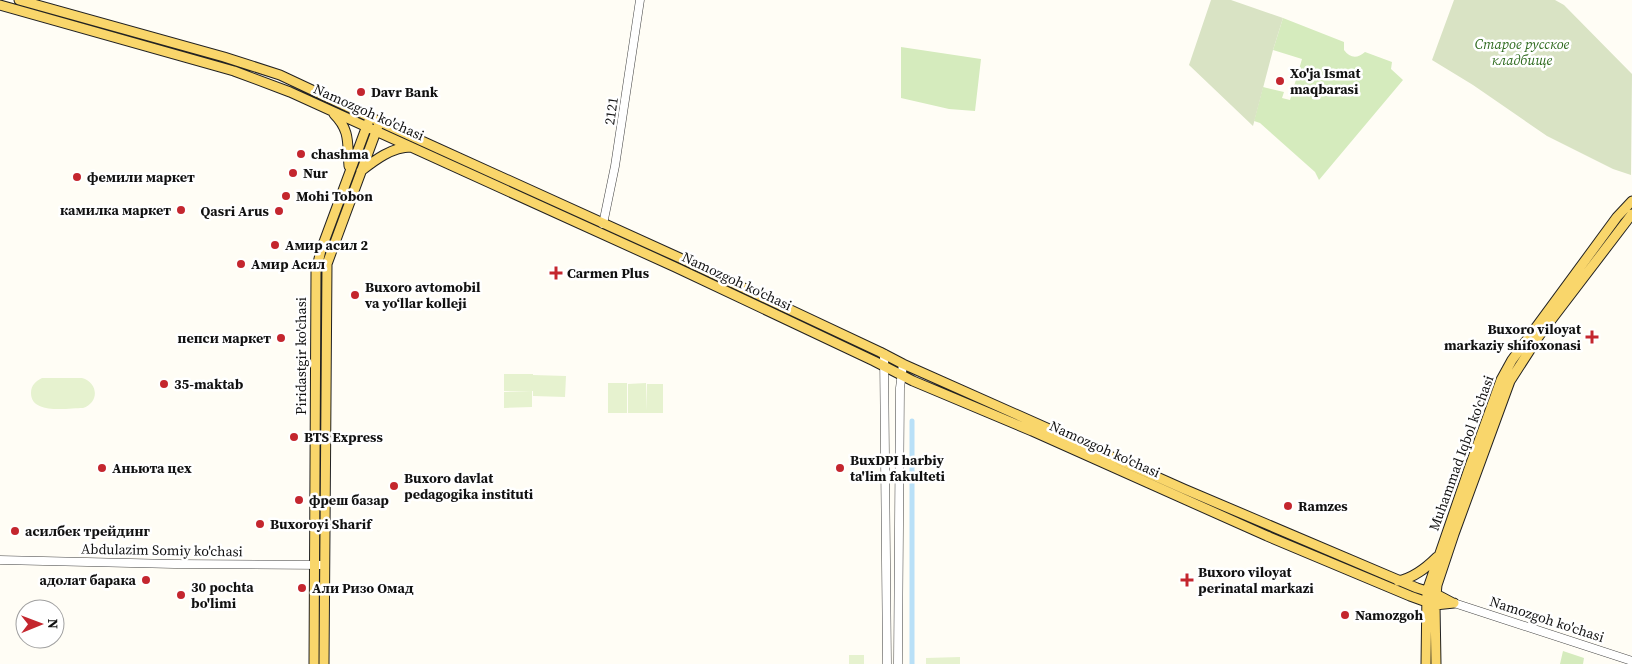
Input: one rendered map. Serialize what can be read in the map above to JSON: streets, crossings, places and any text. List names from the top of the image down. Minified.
{"streets":{"main road":["Namozgoh ko'chasi","Piridastgir ko'chasi","Muhammad Iqbol ko'chasi"],"street":["2121","Abdulazim Somiy ko'chasi"]},"crossings":[["2121","Namozgoh ko'chasi"],["Namozgoh ko'chasi","Piridastgir ko'chasi"],["Namozgoh ko'chasi","Muhammad Iqbol ko'chasi"],["Piridastgir ko'chasi","Abdulazim Somiy ko'chasi"]],"parks":["Старое русское кладбище"],"places":{"other":["Xo'ja Ismat maqbarasi","Davr Bank","chashma","Nur","фемили маркет","Mohi Tobon","камилка маркет","Qasri Arus","Амир асил 2","Амир Асил","Buxoro avtomobil va yo‘llar kolleji","пепси маркет","35-maktab","BTS Express","Аньюта цех","BuxDPI harbiy ta'lim fakulteti","Buxoro davlat pedagogika instituti","фреш базар","Ramzes","Buxoroyi Sharif","асилбек трейдинг","адолат барака","Али Ризо Омад","30 pochta bo'limi","Namozgoh"],"health":["Carmen Plus","Buxoro viloyat markaziy shifoxonasi","Buxoro viloyat perinatal markazi"]},"north":"right"}
